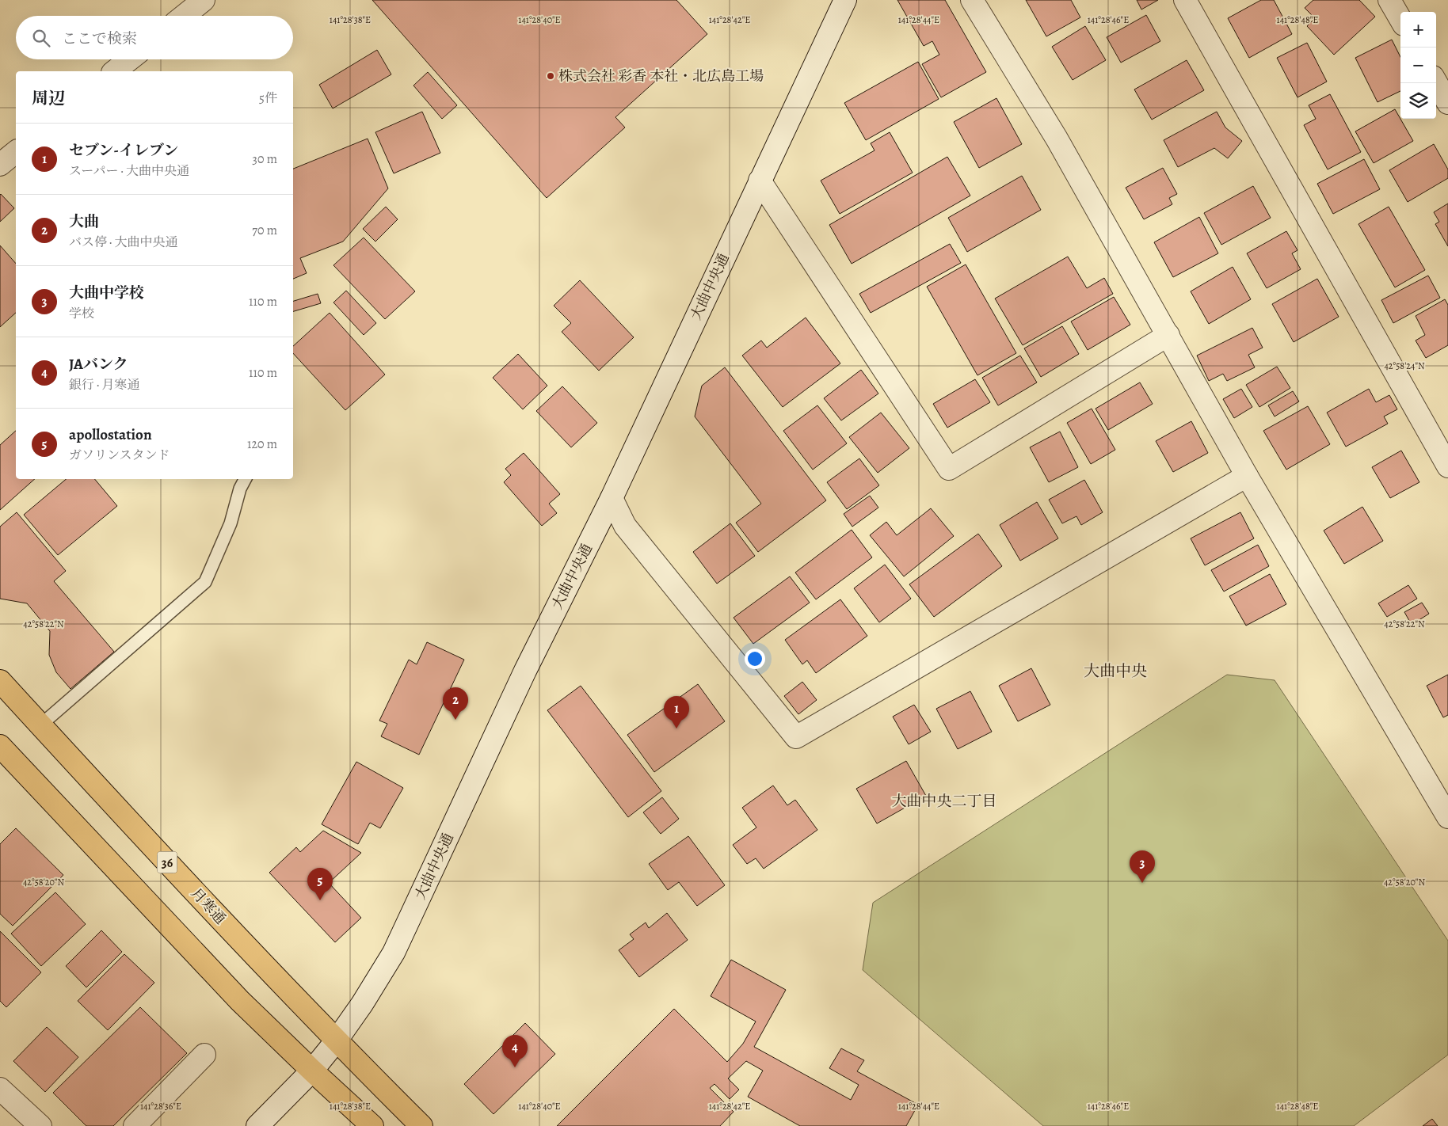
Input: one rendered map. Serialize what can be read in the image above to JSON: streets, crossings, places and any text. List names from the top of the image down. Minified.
{"streets":{"highway":["36","月寒通"],"street":["大曲中央通"]},"crossings":[["大曲中央通","月寒通"]],"districts":["大曲中央","大曲中央二丁目"],"places":["株式会社 彩香 本社・北広島工場"],"page":{"map_buttons":["+","−"],"search":"ここで検索","heading":["周辺","5件"],"list":[{"mark":"1","name":"セブン-イレブン","note":"スーパー · 大曲中央通","value":"30 m"},{"mark":"2","name":"大曲","note":"バス停 · 大曲中央通","value":"70 m"},{"mark":"3","name":"大曲中学校","note":"学校","value":"110 m"},{"mark":"4","name":"JAバンク","note":"銀行 · 月寒通","value":"110 m"},{"mark":"5","name":"apollostation","note":"ガソリンスタンド","value":"120 m"}],"pins":["2","1","3","5","4"]},"coordinates":["141°28'38\"E","141°28'40\"E","141°28'42\"E","141°28'44\"E","141°28'46\"E","141°28'48\"E","42°58'24\"N","42°58'22\"N","42°58'20\"N","141°28'36\"E"]}
